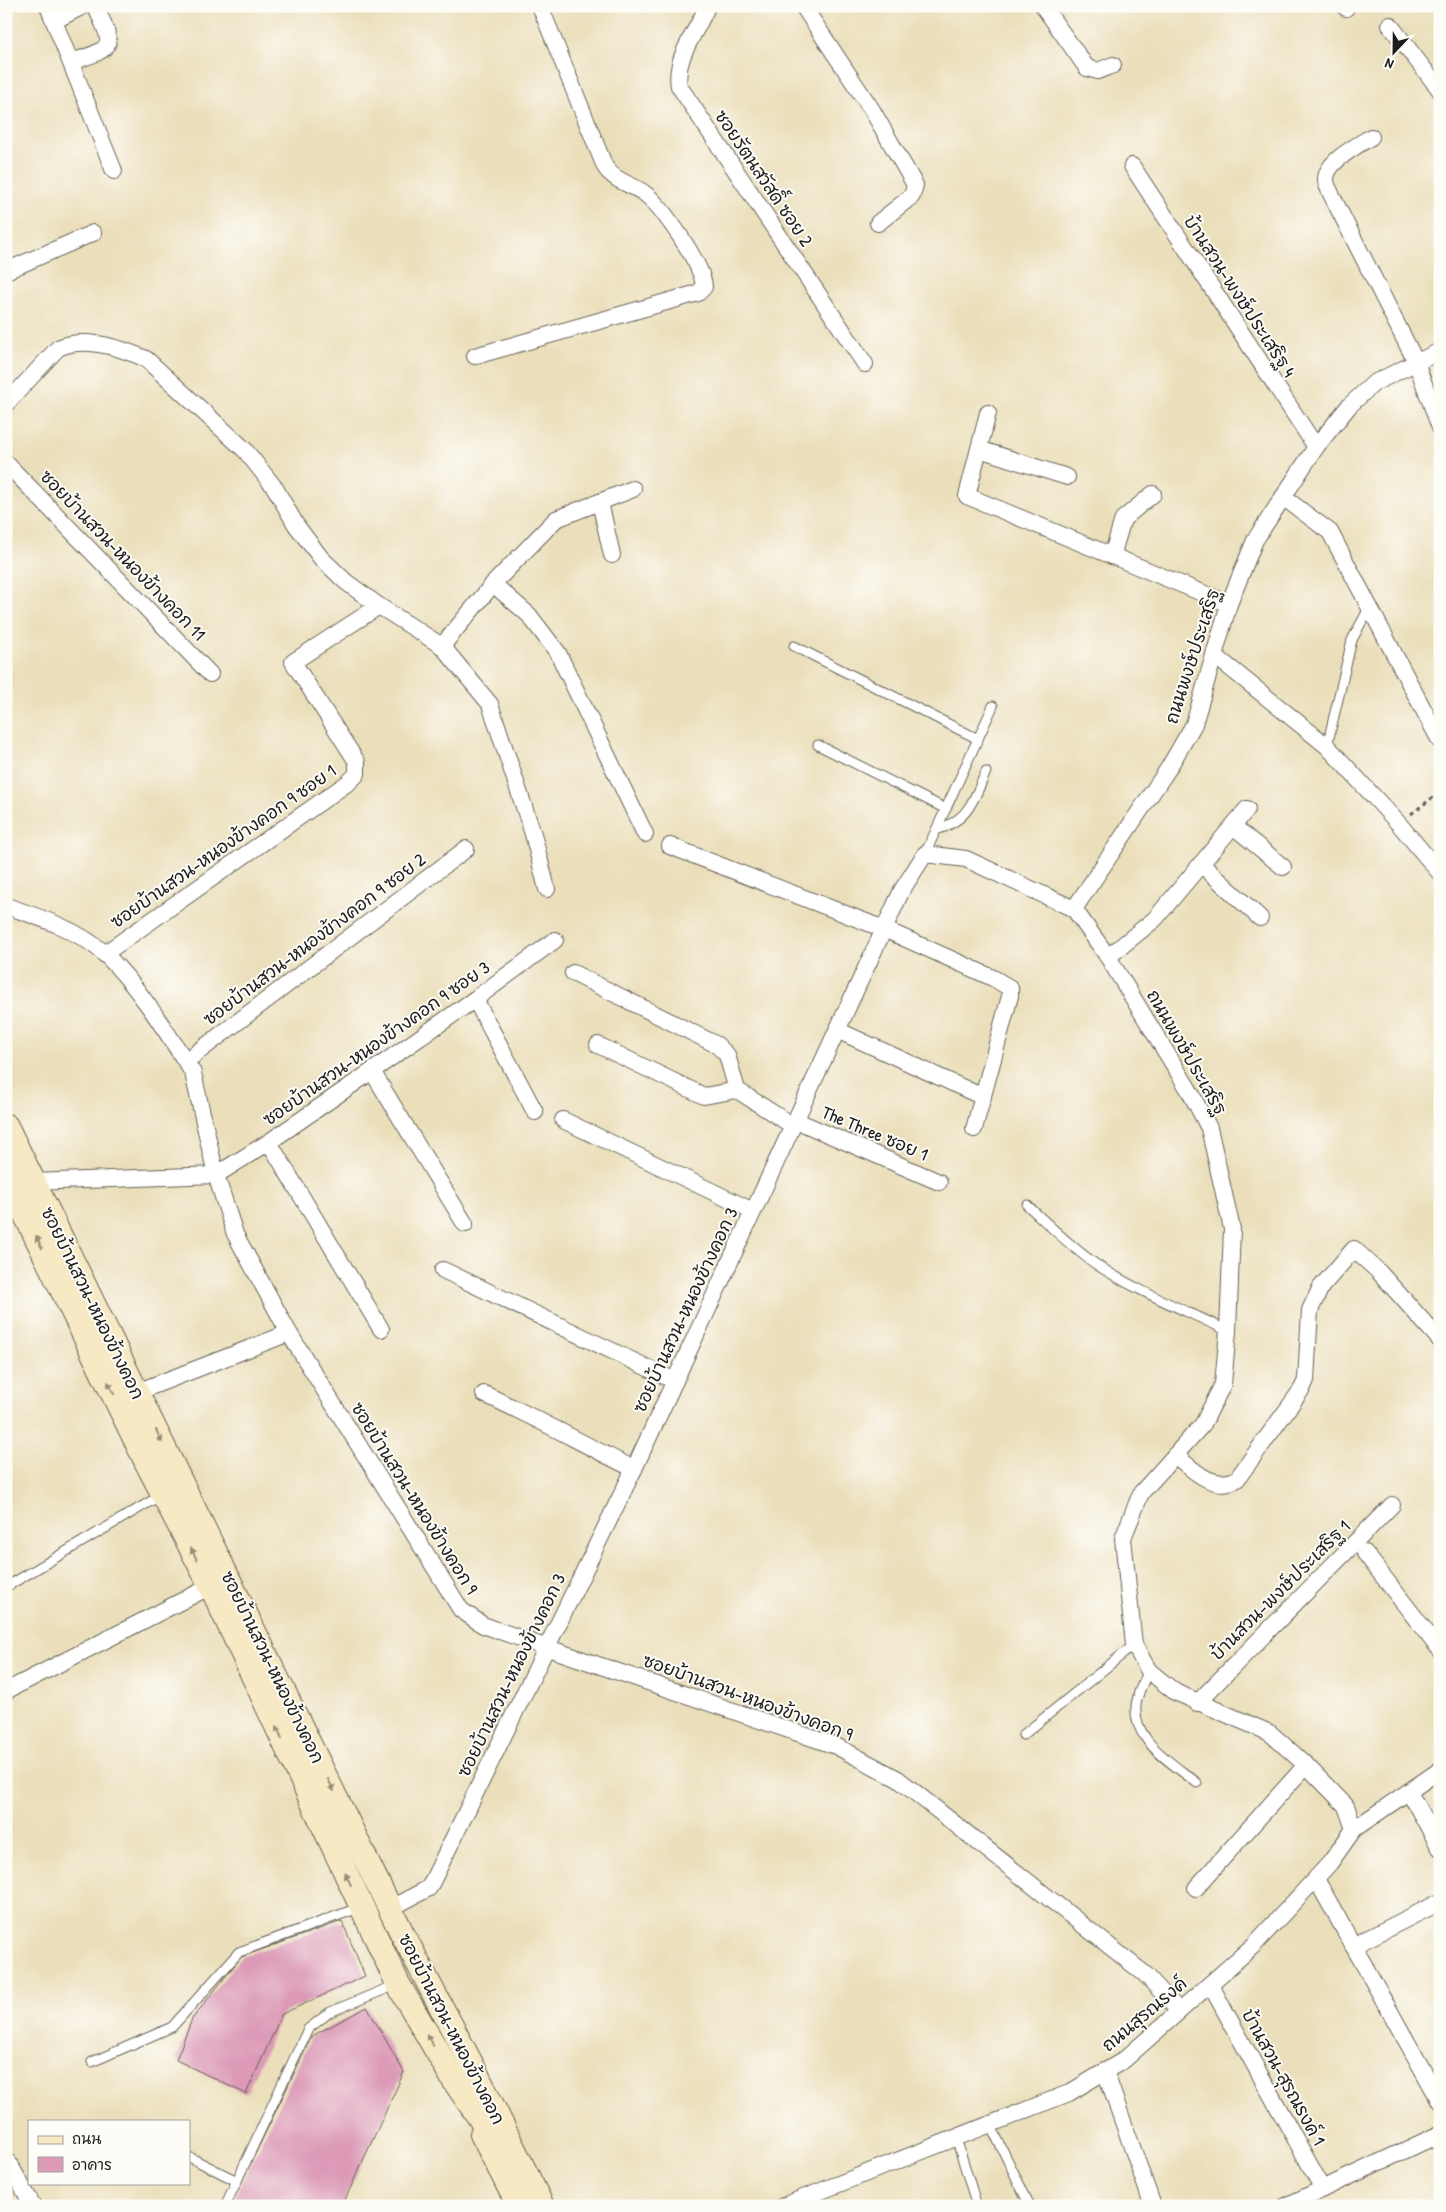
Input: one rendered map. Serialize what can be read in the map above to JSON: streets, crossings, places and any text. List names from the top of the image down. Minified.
{"streets":{"main road":["ซอยบ้านสวน-หนองข้างคอก"],"street":["ซอยรัตนสวัสดิ์ ซอย 2","บ้านสวน-พงษ์ประเสริฐ 4","ซอยบ้านสวน-หนองข้างคอก 11","ถนนพงษ์ประเสริฐ","ซอยบ้านสวน-หนองข้างคอก 9 ซอย 1","ซอยบ้านสวน-หนองข้างคอก 9 ซอย 2","ซอยบ้านสวน-หนองข้างคอก 9 ซอย 3","The Three ซอย 1","ซอยบ้านสวน-หนองข้างคอก 3","ซอยบ้านสวน-หนองข้างคอก 9","บ้านสวน-พงษ์ประเสริฐ 1","ถนนสุรณรงค์","บ้านสวน-สุรณรงค์ 1"]},"crossings":[["บ้านสวน-พงษ์ประเสริฐ 4","ถนนพงษ์ประเสริฐ"],["ถนนพงษ์ประเสริฐ","บ้านสวน-พงษ์ประเสริฐ 1"],["ถนนพงษ์ประเสริฐ","ถนนสุรณรงค์"],["ซอยบ้านสวน-หนองข้างคอก 9 ซอย 1","ซอยบ้านสวน-หนองข้างคอก 9"],["ซอยบ้านสวน-หนองข้างคอก 9 ซอย 2","ซอยบ้านสวน-หนองข้างคอก 9"],["ซอยบ้านสวน-หนองข้างคอก 9 ซอย 3","ซอยบ้านสวน-หนองข้างคอก 9"],["The Three ซอย 1","ซอยบ้านสวน-หนองข้างคอก 3"],["ซอยบ้านสวน-หนองข้างคอก","ซอยบ้านสวน-หนองข้างคอก 3"],["ซอยบ้านสวน-หนองข้างคอก 3","ซอยบ้านสวน-หนองข้างคอก 9"],["ซอยบ้านสวน-หนองข้างคอก 9","ถนนสุรณรงค์"],["ถนนสุรณรงค์","บ้านสวน-สุรณรงค์ 1"]],"legend":["ถนน","อาคาร"],"north":"bottom"}
